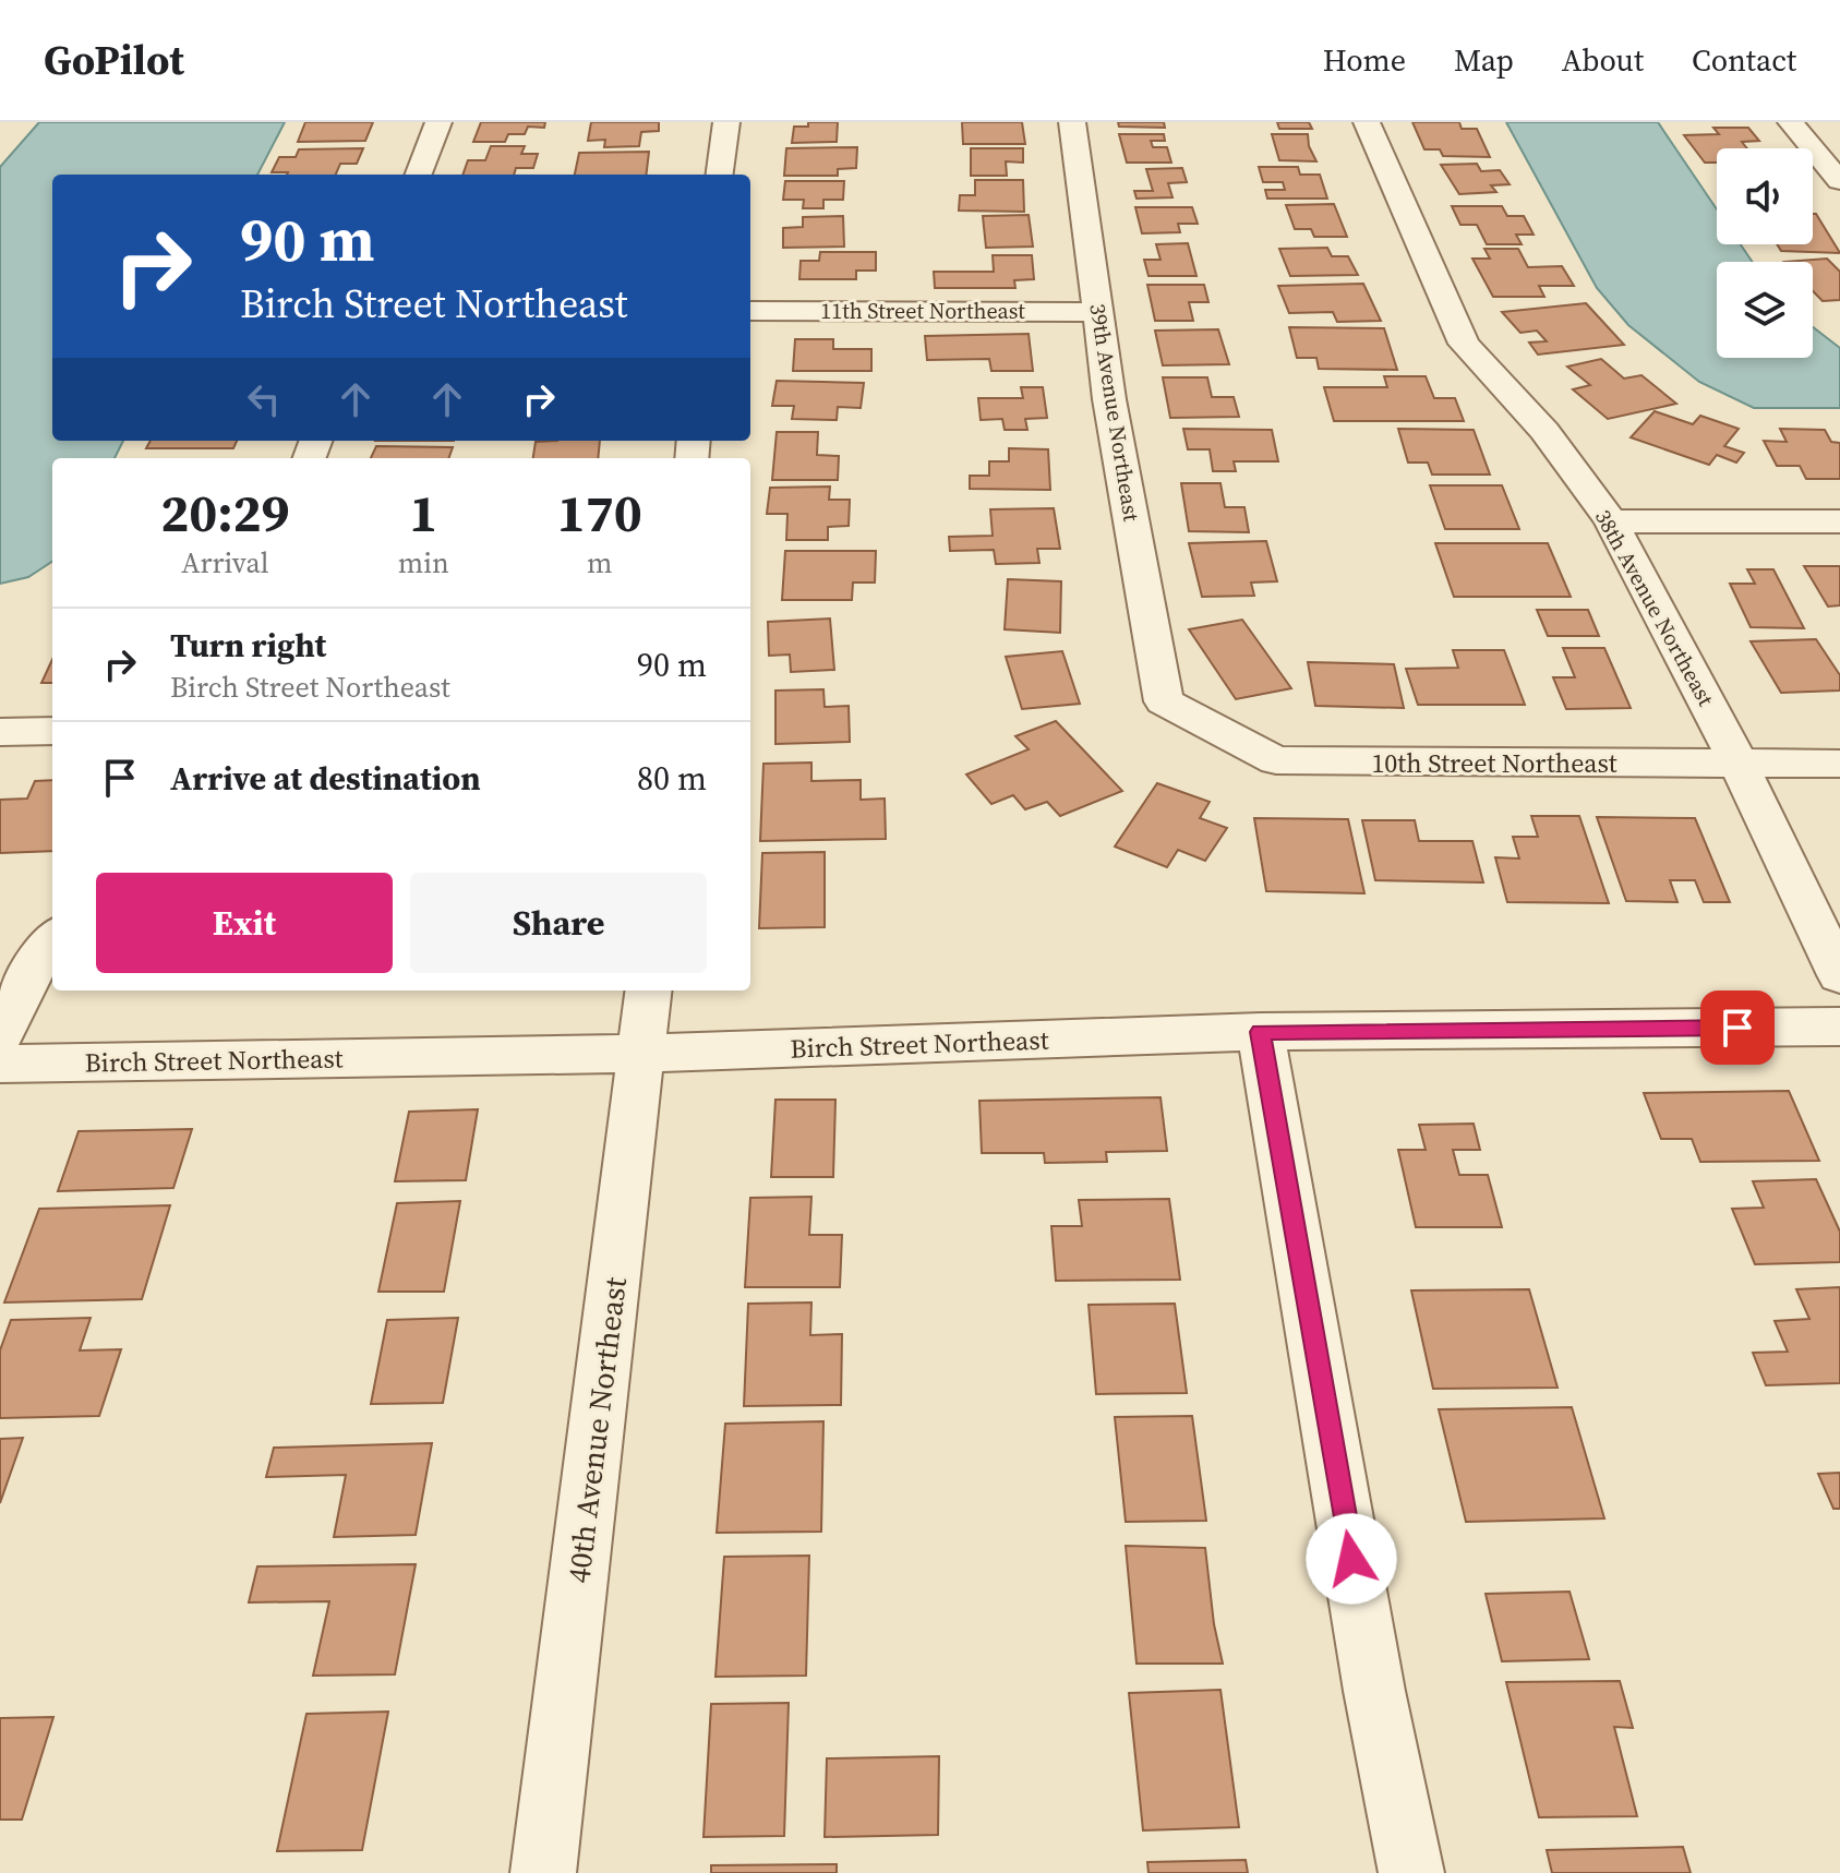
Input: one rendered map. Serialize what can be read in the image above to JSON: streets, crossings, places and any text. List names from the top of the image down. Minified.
{"streets":{"street":["11th Street Northeast","39th Avenue Northeast","38th Avenue Northeast","10th Street Northeast","Birch Street Northeast","40th Avenue Northeast"]},"crossings":[["11th Street Northeast","39th Avenue Northeast"],["39th Avenue Northeast","10th Street Northeast"],["38th Avenue Northeast","10th Street Northeast"],["Birch Street Northeast","40th Avenue Northeast"]],"page":{"header":"GoPilot","nav":["Home","Map","About","Contact"],"turn":["90 m","Birch Street Northeast"],"eta":["20:29","Arrival","1","min","170","m"],"list":[{"name":"Turn right","note":"Birch Street Northeast","value":"90 m"},{"name":"Arrive at destination","value":"80 m"}],"buttons":["Exit","Share"]}}
